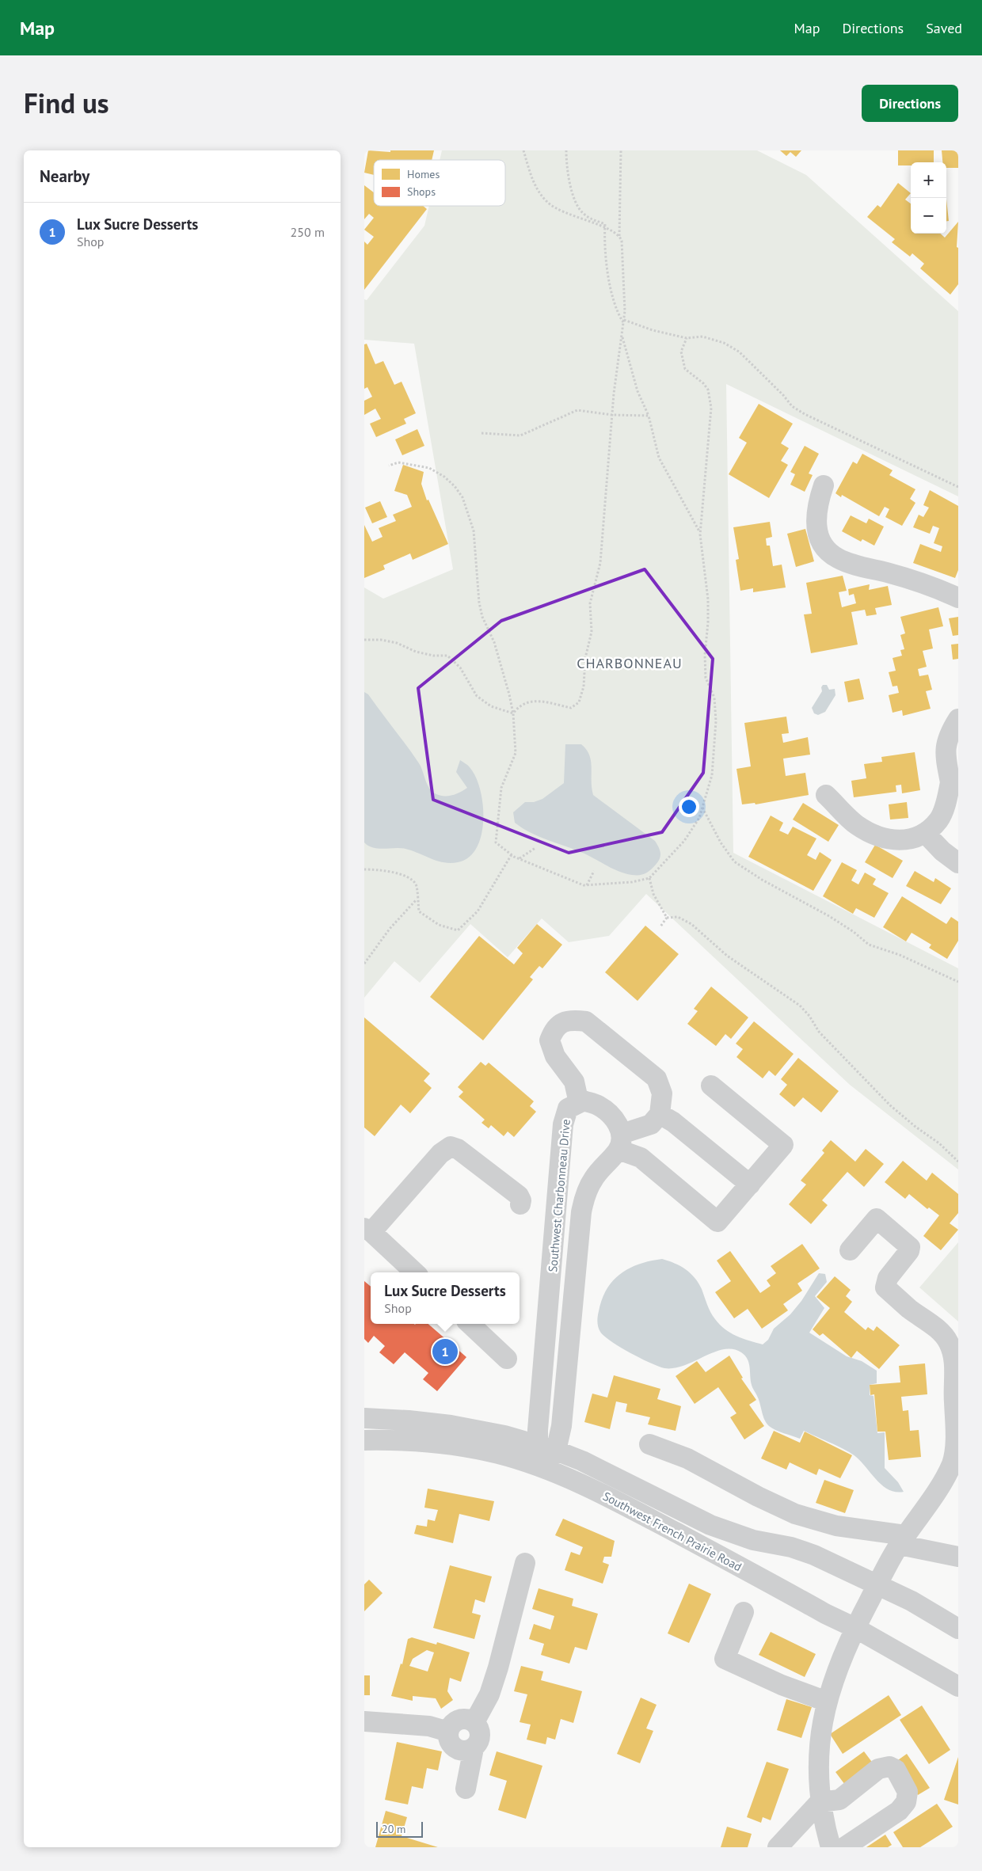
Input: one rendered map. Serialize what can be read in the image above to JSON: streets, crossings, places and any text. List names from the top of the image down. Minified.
{"streets":{"street":["Southwest Charbonneau Drive","Southwest French Prairie Road"]},"crossings":[["Southwest Charbonneau Drive","Southwest French Prairie Road"]],"districts":["CHARBONNEAU"],"legend":["Homes","Shops"],"scale_bar":"20 m","page":{"header":"Map","nav":["Map","Directions","Saved"],"title":"Find us","buttons":"Directions","heading":"Nearby","map_buttons":["+","−"],"list":[{"mark":"1","name":"Lux Sucre Desserts","note":"Shop","value":"250 m"}],"popup":["Lux Sucre Desserts","Shop"],"pins":"1","scale":"20 m"}}
